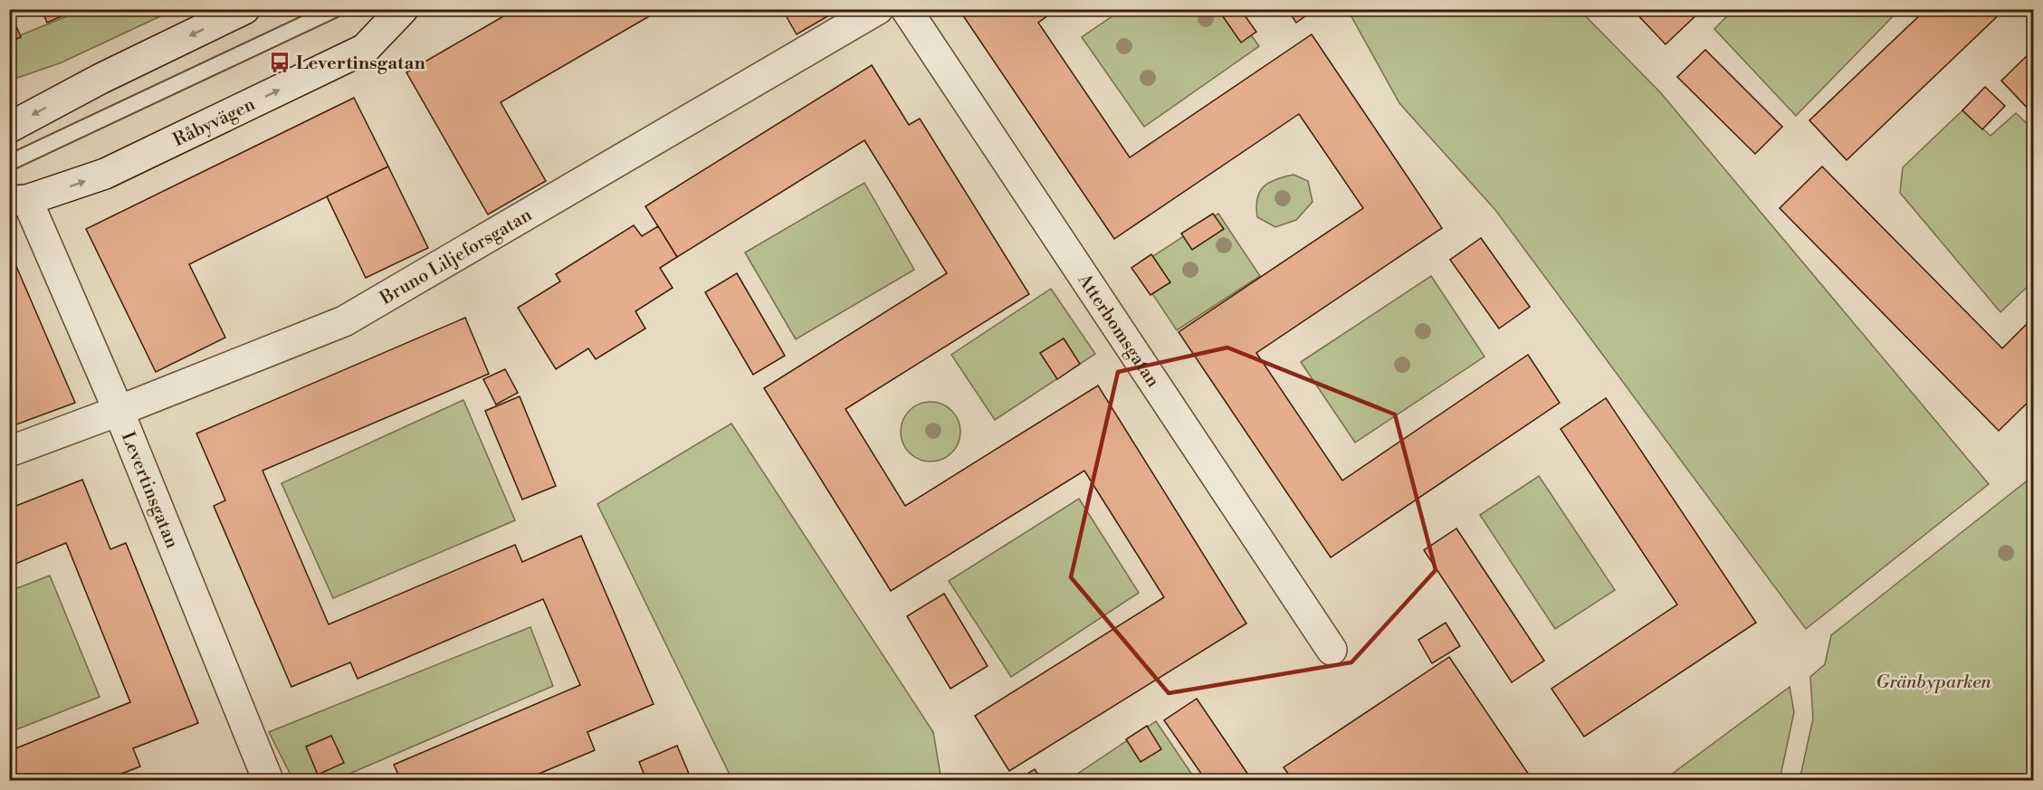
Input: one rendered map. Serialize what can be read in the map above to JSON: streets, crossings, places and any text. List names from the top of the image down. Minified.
{"streets":{"street":["Råbyvägen","Bruno Liljeforsgatan","Atterbomsgatan","Levertinsgatan"]},"crossings":[["Råbyvägen","Levertinsgatan"],["Bruno Liljeforsgatan","Levertinsgatan"]],"parks":["Gränbyparken"],"places":{"bus stop":["Levertinsgatan"]}}
